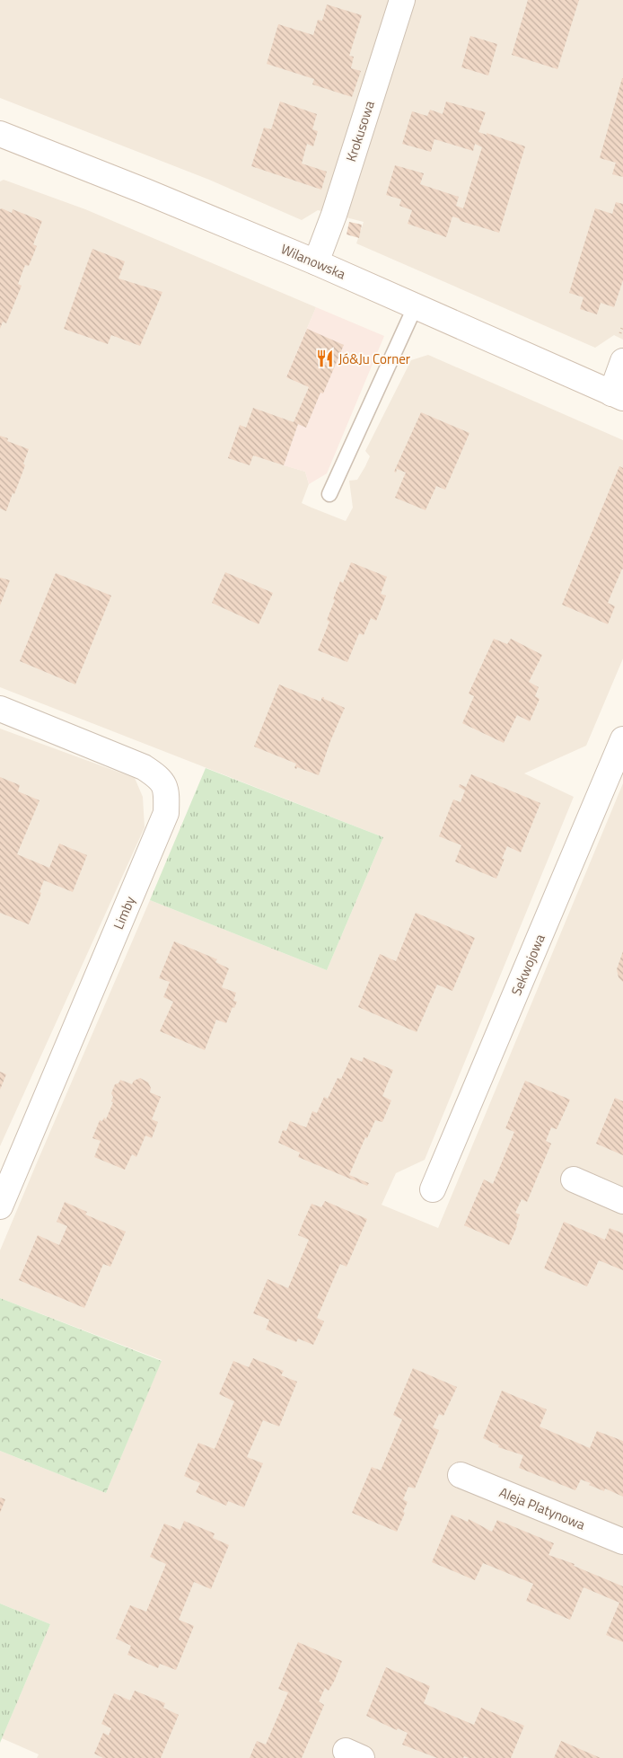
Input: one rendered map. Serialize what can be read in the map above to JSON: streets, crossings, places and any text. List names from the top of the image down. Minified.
{"streets":{"street":["Krokusowa","Wilanowska","Limby","Sekwojowa","Aleja Platynowa"]},"crossings":[["Krokusowa","Wilanowska"]],"places":{"restaurant":["Jó&Ju Corner"]}}
